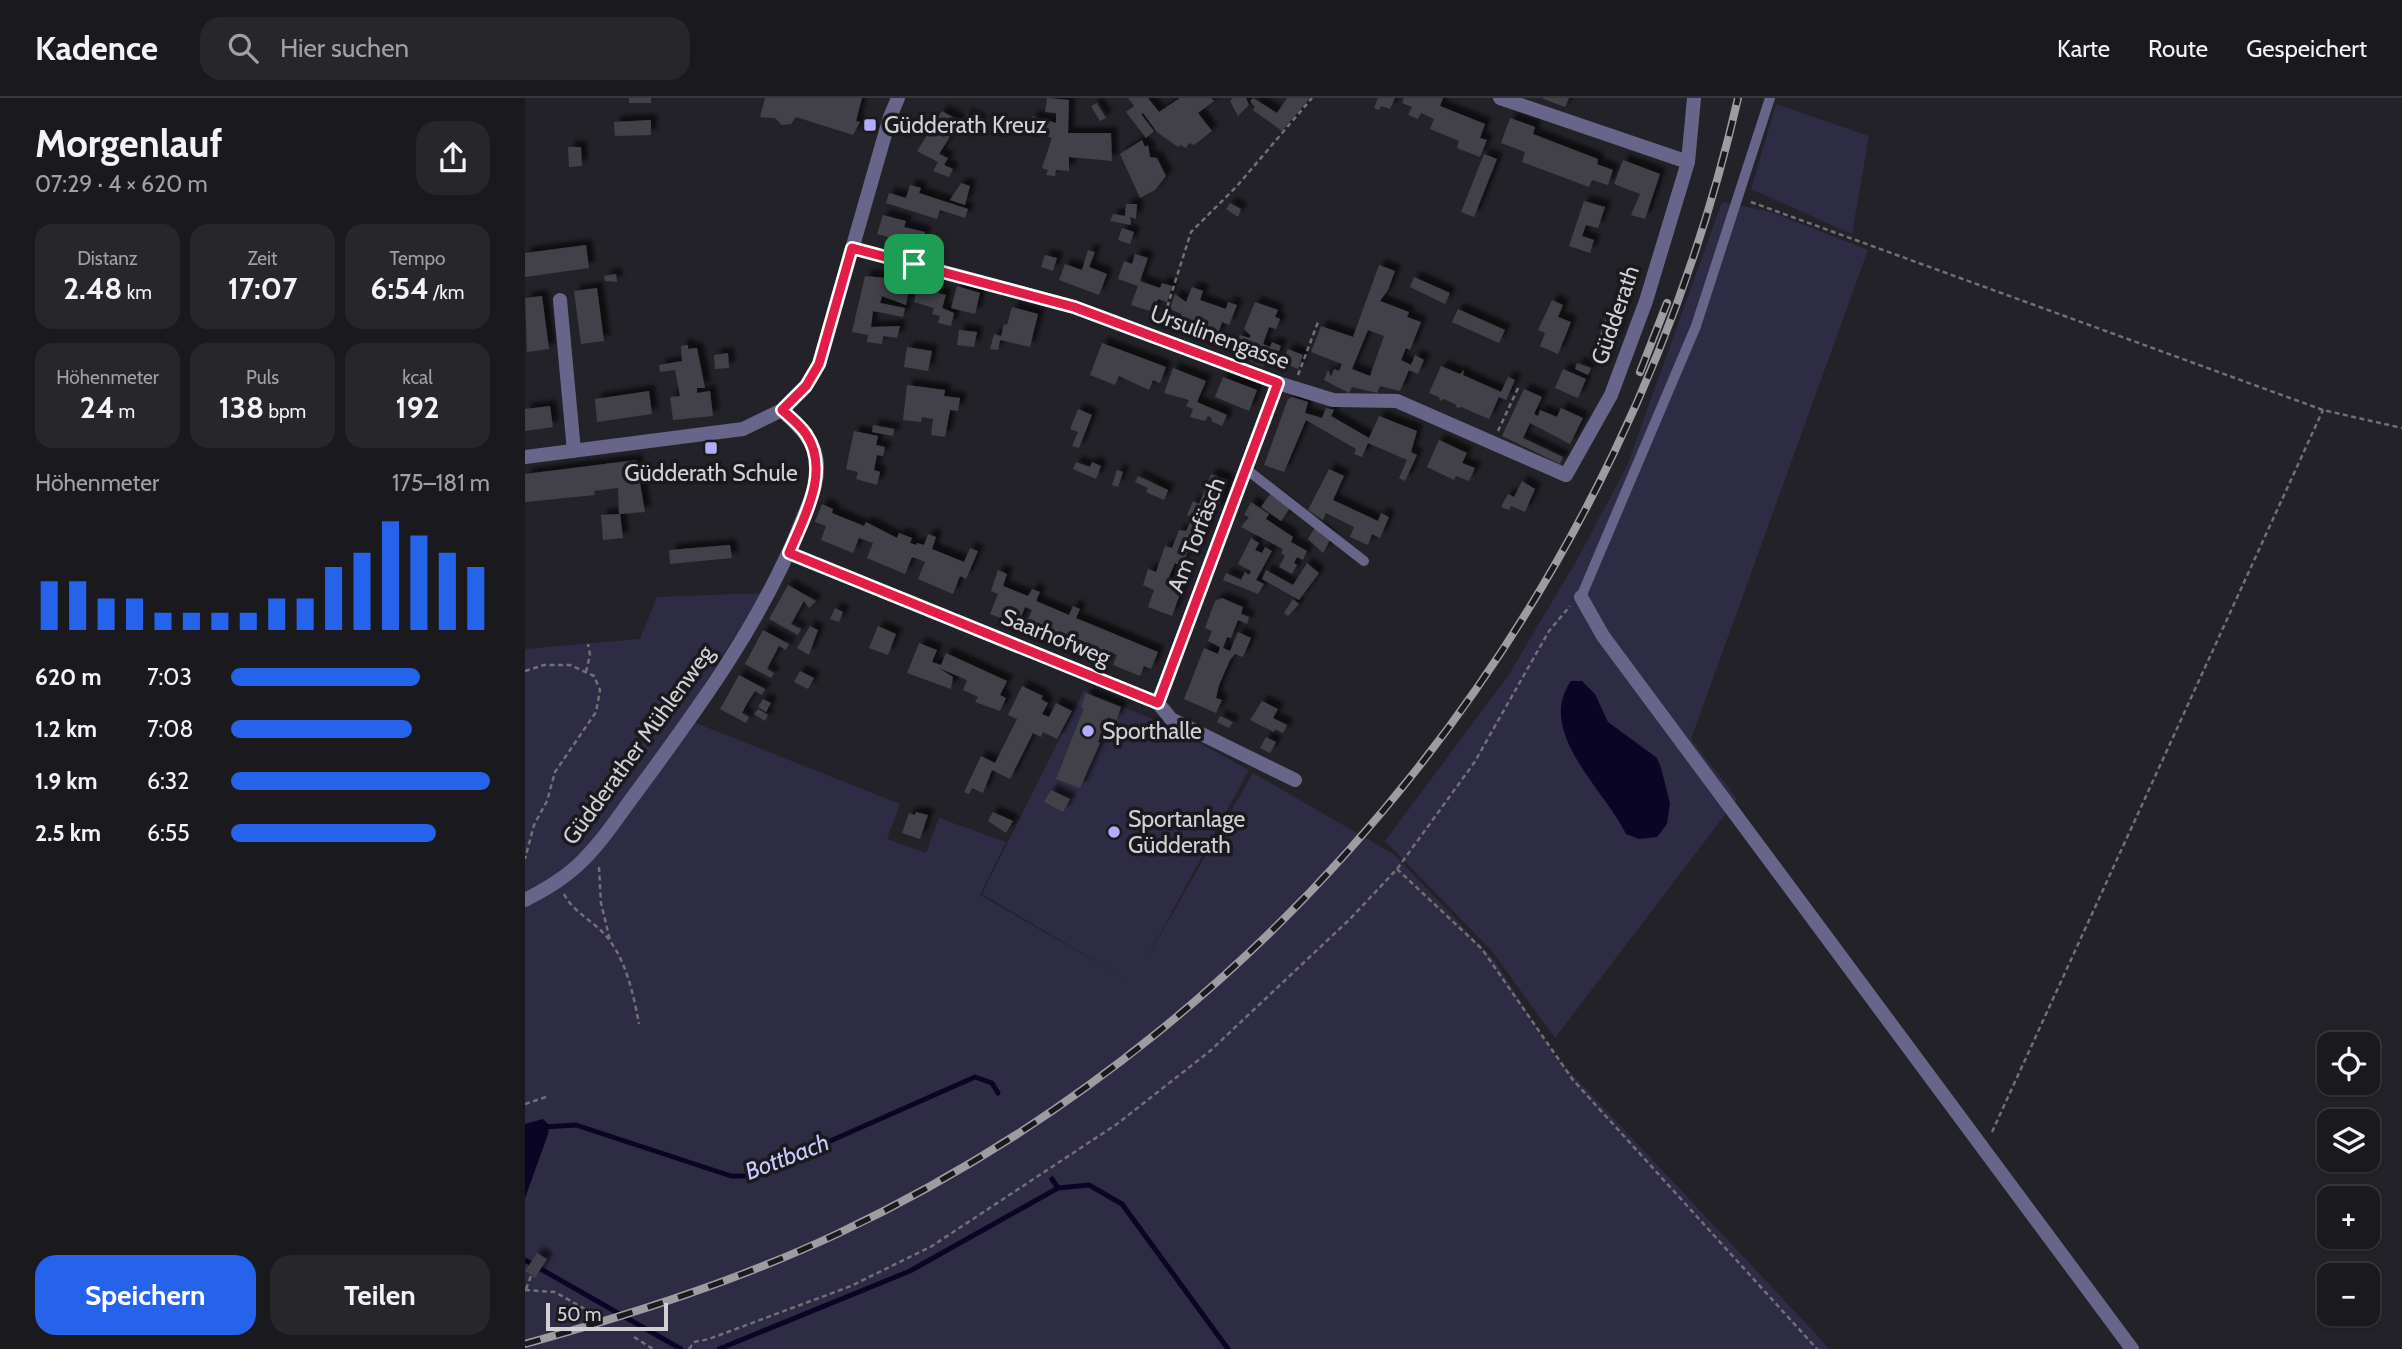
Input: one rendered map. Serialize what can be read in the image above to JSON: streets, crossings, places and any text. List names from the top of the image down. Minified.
{"streets":{"street":["Güdderath","Ursulinengasse","Am Torfäsch","Saarhofweg","Güdderather Mühlenweg"]},"crossings":[["Güdderath","Ursulinengasse"],["Ursulinengasse","Am Torfäsch"],["Am Torfäsch","Saarhofweg"],["Saarhofweg","Güdderather Mühlenweg"]],"water":["Bottbach"],"places":{"transit":["Güdderath Kreuz","Güdderath Schule"],"other":["Sporthalle","Sportanlage Güdderath"]},"scale_bar":"50 m","page":{"header":"Kadence","search":"Hier suchen","nav":["Karte","Route","Gespeichert"],"heading":["Morgenlauf","07:29 · 4 × 620 m"],"stats":[["Distanz","2.48 km"],["Zeit","17:07"],["Tempo","6:54 /km"],["Höhenmeter","24 m"],["Puls","138 bpm"],["kcal","192"]],"chart":["Höhenmeter","175–181 m"],"list":[{"name":"620 m","note":"7:03"},{"name":"1.2 km","note":"7:08"},{"name":"1.9 km","note":"6:32"},{"name":"2.5 km","note":"6:55"}],"map_buttons":["+","−"],"buttons":["Speichern","Teilen"],"scale":"50 m"}}
